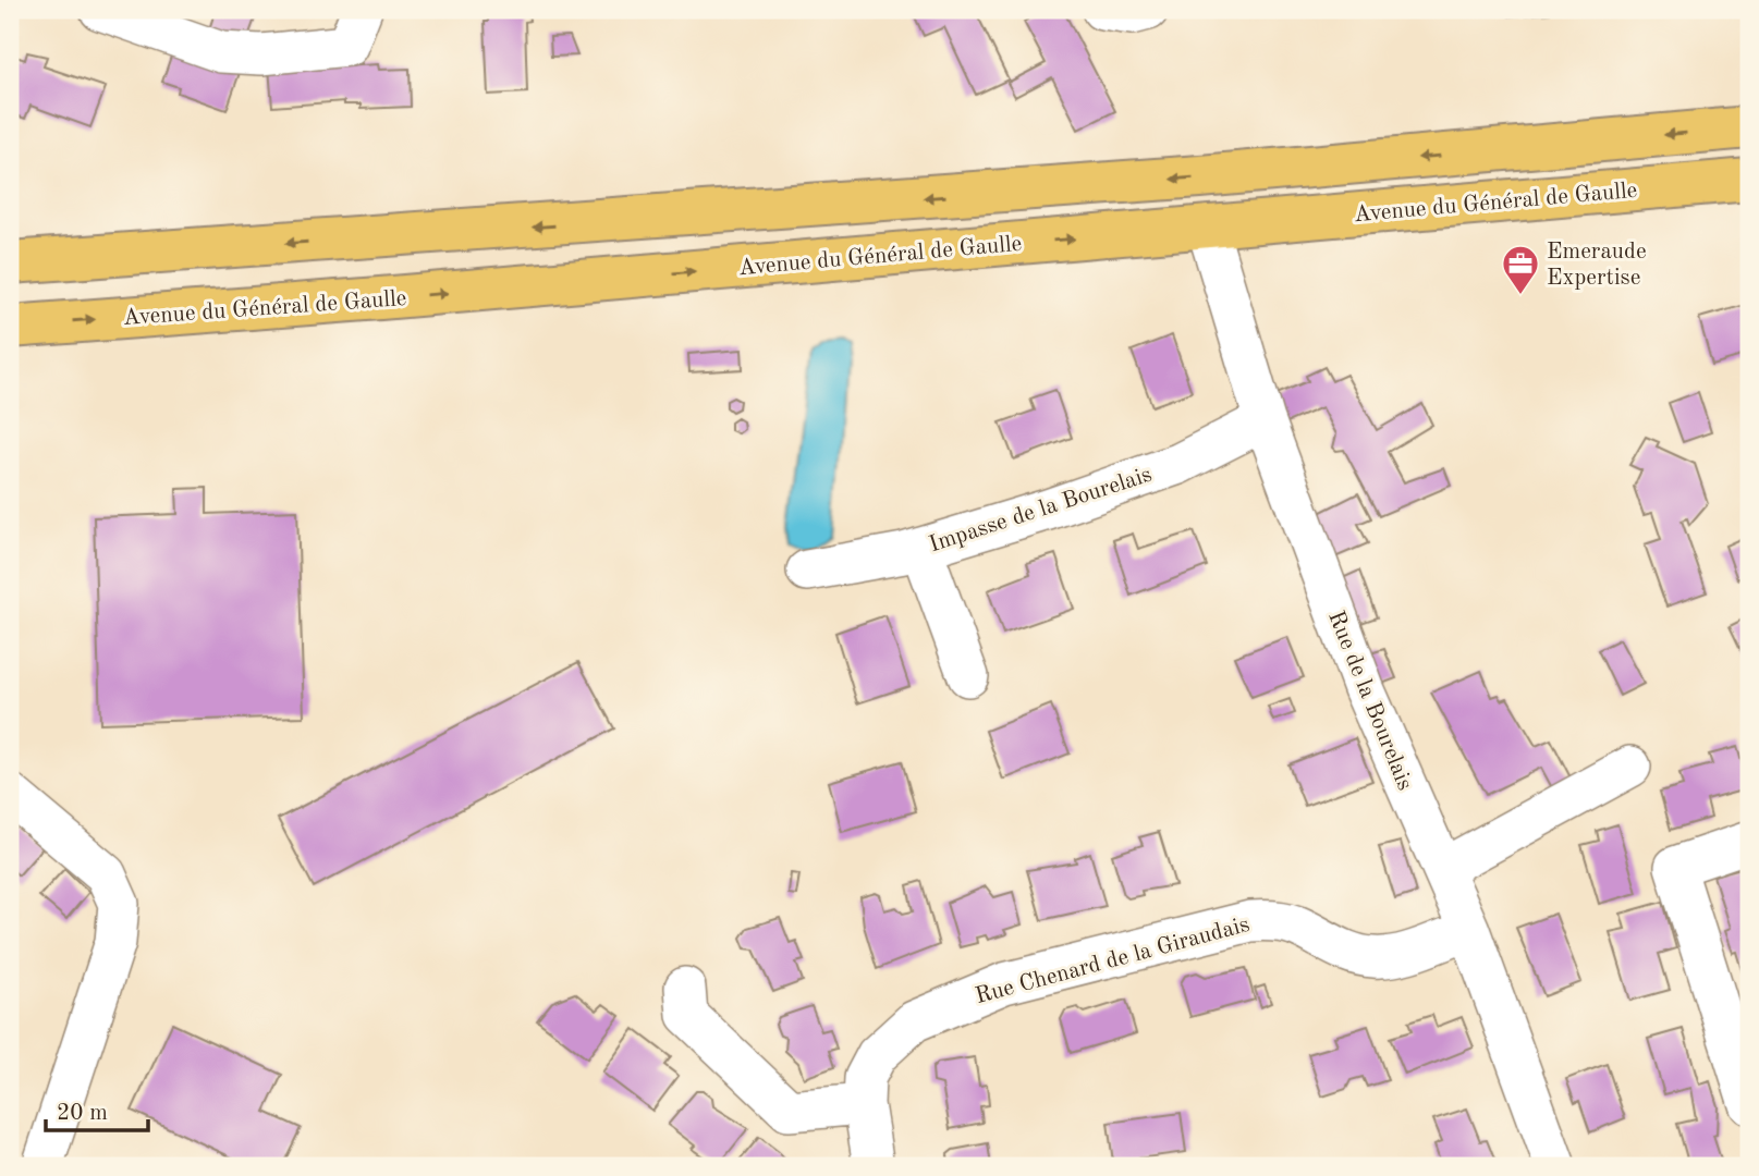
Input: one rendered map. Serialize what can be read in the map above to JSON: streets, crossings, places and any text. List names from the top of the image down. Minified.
{"streets":{"main road":["Avenue du Général de Gaulle"],"street":["Impasse de la Bourelais","Rue de la Bourelais","Rue Chenard de la Giraudais"]},"crossings":[["Avenue du Général de Gaulle","Rue de la Bourelais"],["Impasse de la Bourelais","Rue de la Bourelais"],["Rue de la Bourelais","Rue Chenard de la Giraudais"]],"places":{"office":["Emeraude Expertise"]},"scale_bar":"20 m"}
